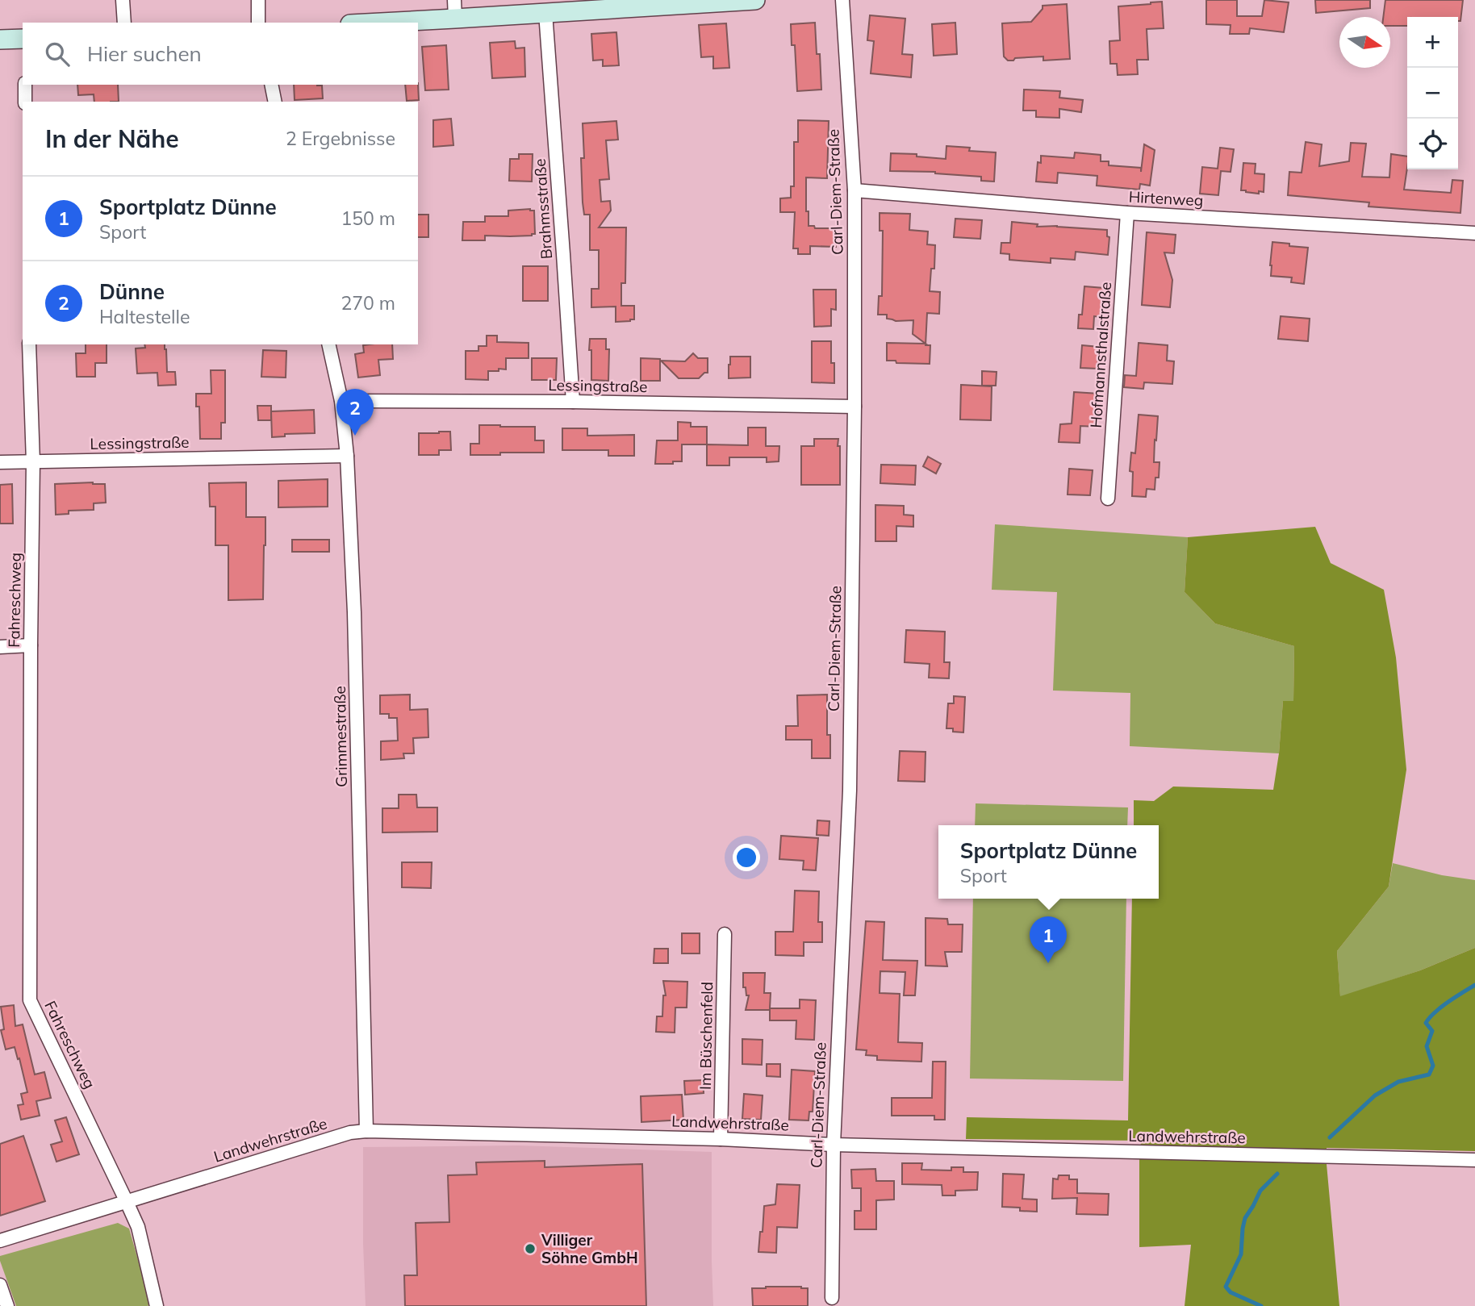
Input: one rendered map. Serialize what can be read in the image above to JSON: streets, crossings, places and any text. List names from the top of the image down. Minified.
{"streets":{"street":["Carl-Diem-Straße","Hirtenweg","Brahmsstraße","Hofmannsthalstraße","Lessingstraße","Fahreschweg","Grimmestraße","Im Büschenfeld","Landwehrstraße"]},"crossings":[["Carl-Diem-Straße","Hirtenweg"],["Carl-Diem-Straße","Lessingstraße"],["Carl-Diem-Straße","Landwehrstraße"],["Hirtenweg","Hofmannsthalstraße"],["Brahmsstraße","Lessingstraße"],["Lessingstraße","Fahreschweg"],["Lessingstraße","Grimmestraße"],["Fahreschweg","Landwehrstraße"],["Grimmestraße","Landwehrstraße"],["Im Büschenfeld","Landwehrstraße"]],"places":["Villiger Söhne GmbH"],"north":"right","page":{"map_buttons":["+","−"],"search":"Hier suchen","heading":["In der Nähe","2 Ergebnisse"],"list":[{"mark":"1","name":"Sportplatz Dünne","note":"Sport","value":"150 m"},{"mark":"2","name":"Dünne","note":"Haltestelle","value":"270 m"}],"pins":["2","1"],"popup":["Sportplatz Dünne","Sport"]}}
